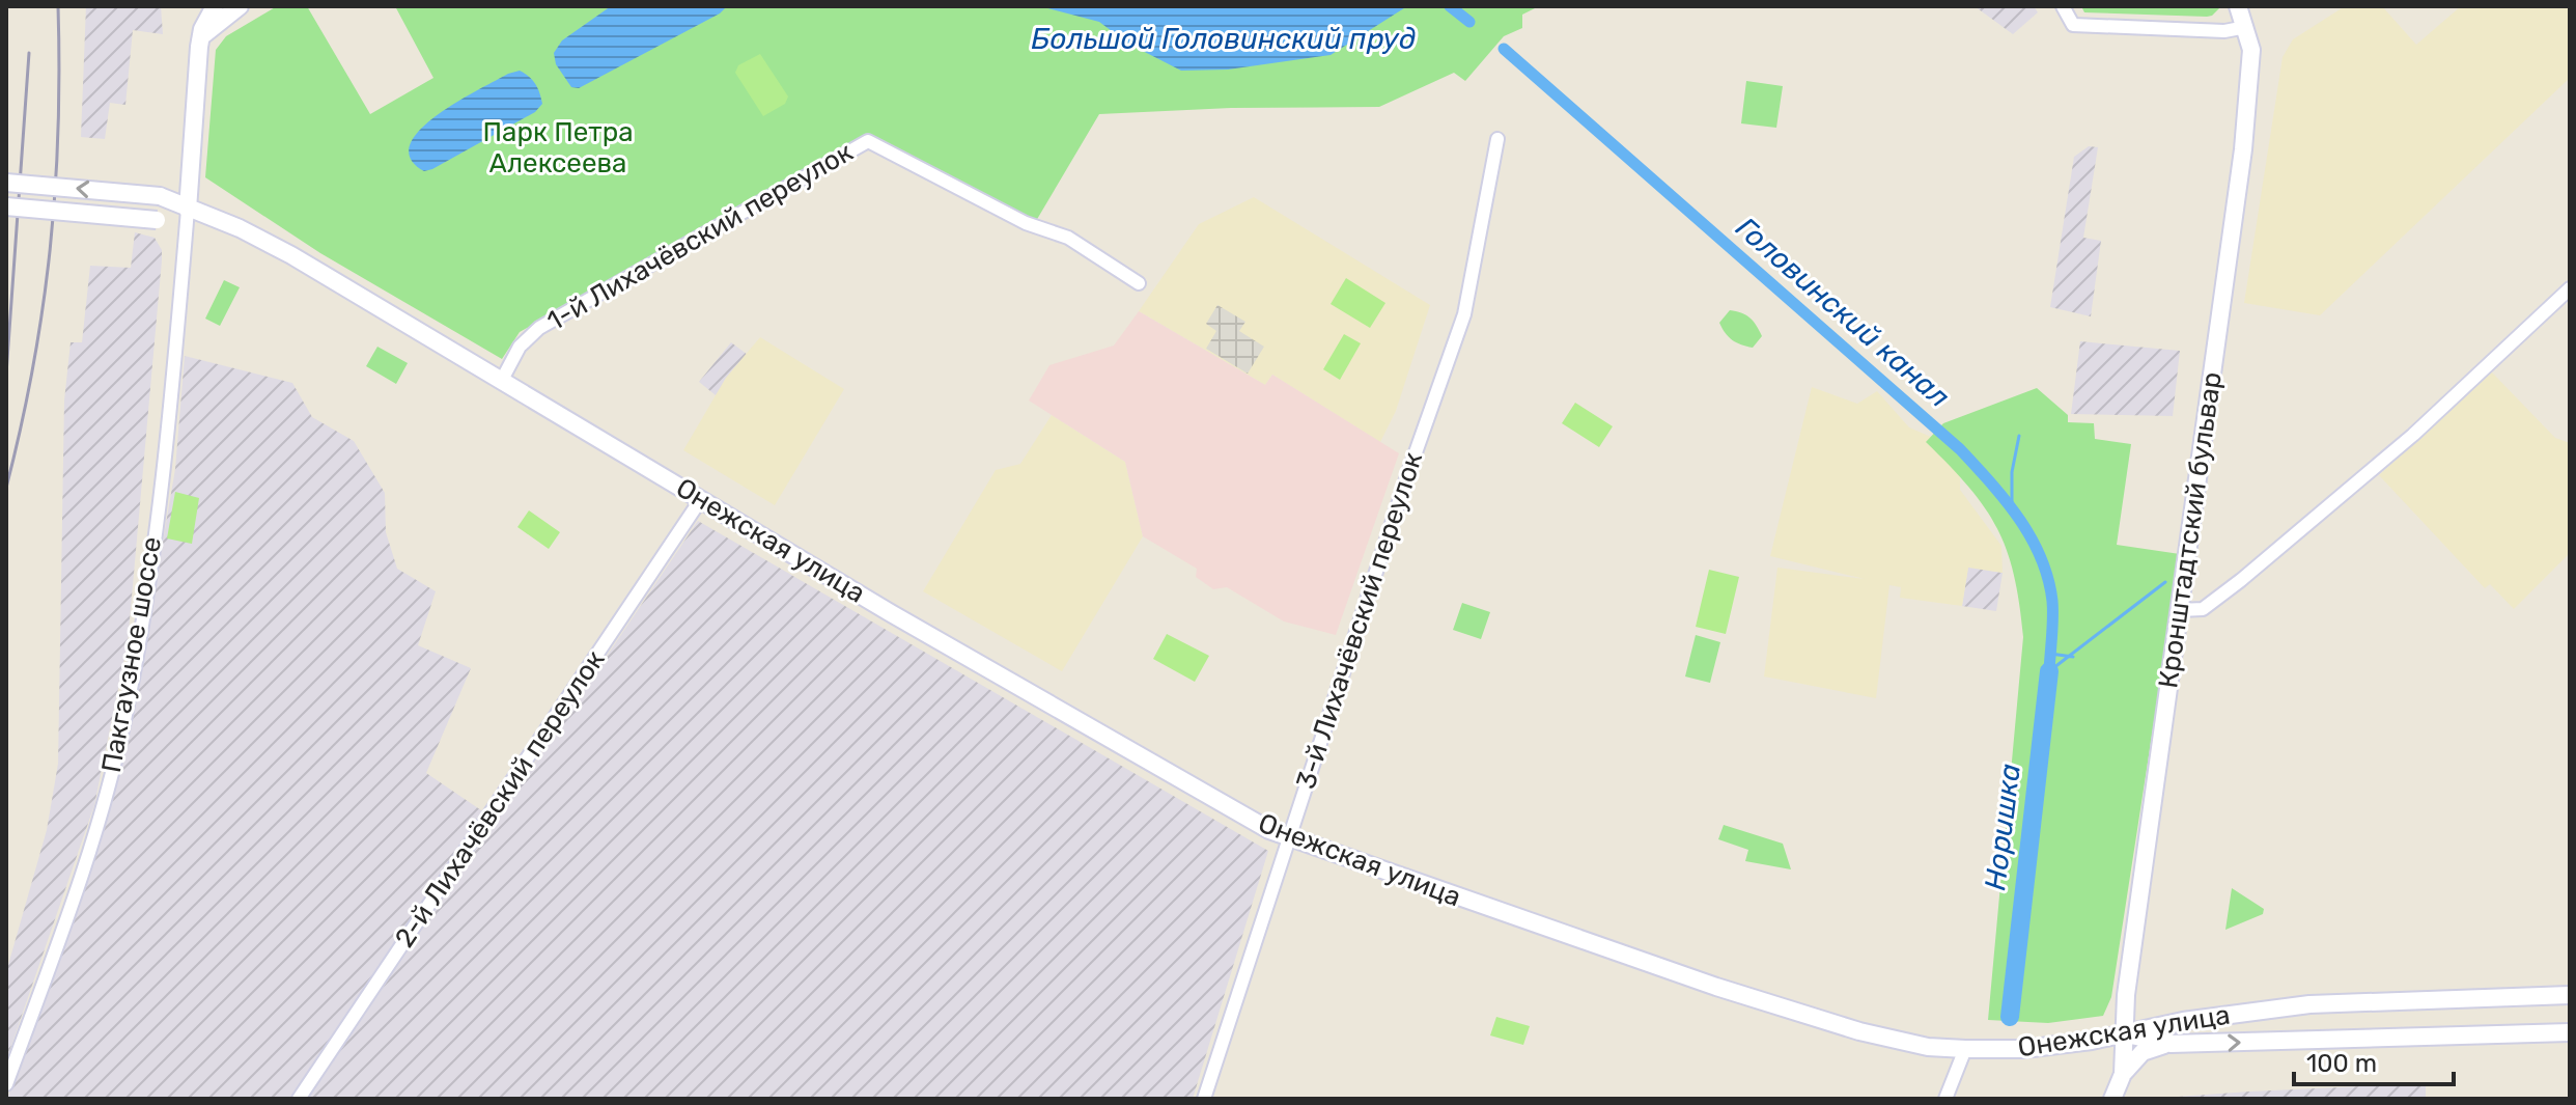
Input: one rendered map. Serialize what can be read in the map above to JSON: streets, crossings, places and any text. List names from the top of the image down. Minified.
{"streets":{"main road":["Кронштадтский бульвар","Онежская улица"],"street":["1-й Лихачёвский переулок","3-й Лихачёвский переулок","Пакгаузное шоссе","2-й Лихачёвский переулок"]},"crossings":[["1-й Лихачёвский переулок","Онежская улица"],["Кронштадтский бульвар","Онежская улица"],["Онежская улица","3-й Лихачёвский переулок"],["Онежская улица","Пакгаузное шоссе"],["Онежская улица","2-й Лихачёвский переулок"]],"water":["Большой Головинский пруд","Головинский канал","Норишка"],"parks":["Парк Петра Алексеева"],"scale_bar":"100 m"}
